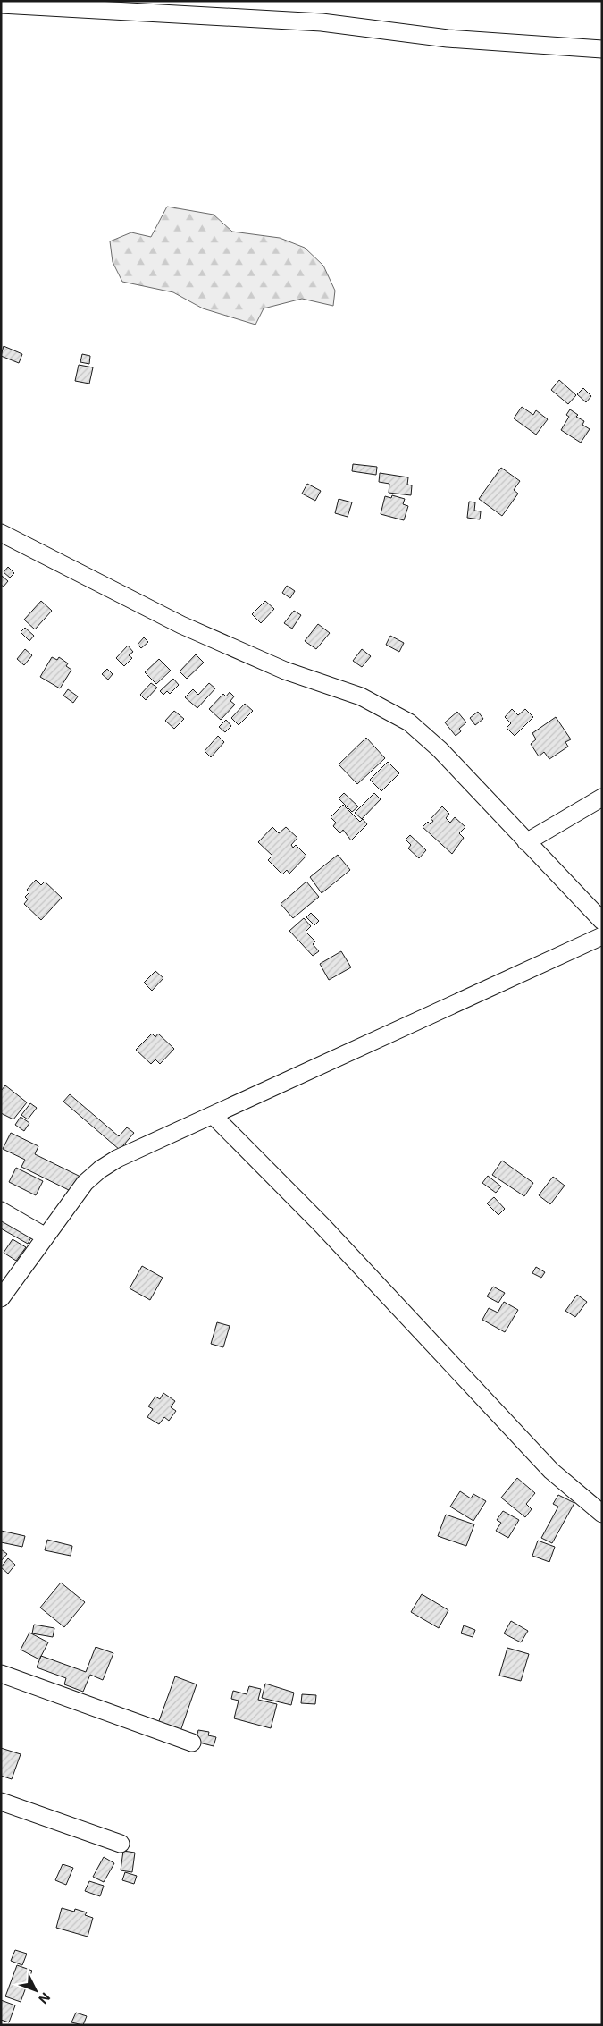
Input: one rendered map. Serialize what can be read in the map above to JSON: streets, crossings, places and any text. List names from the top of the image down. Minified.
{"north":"bottom right"}
